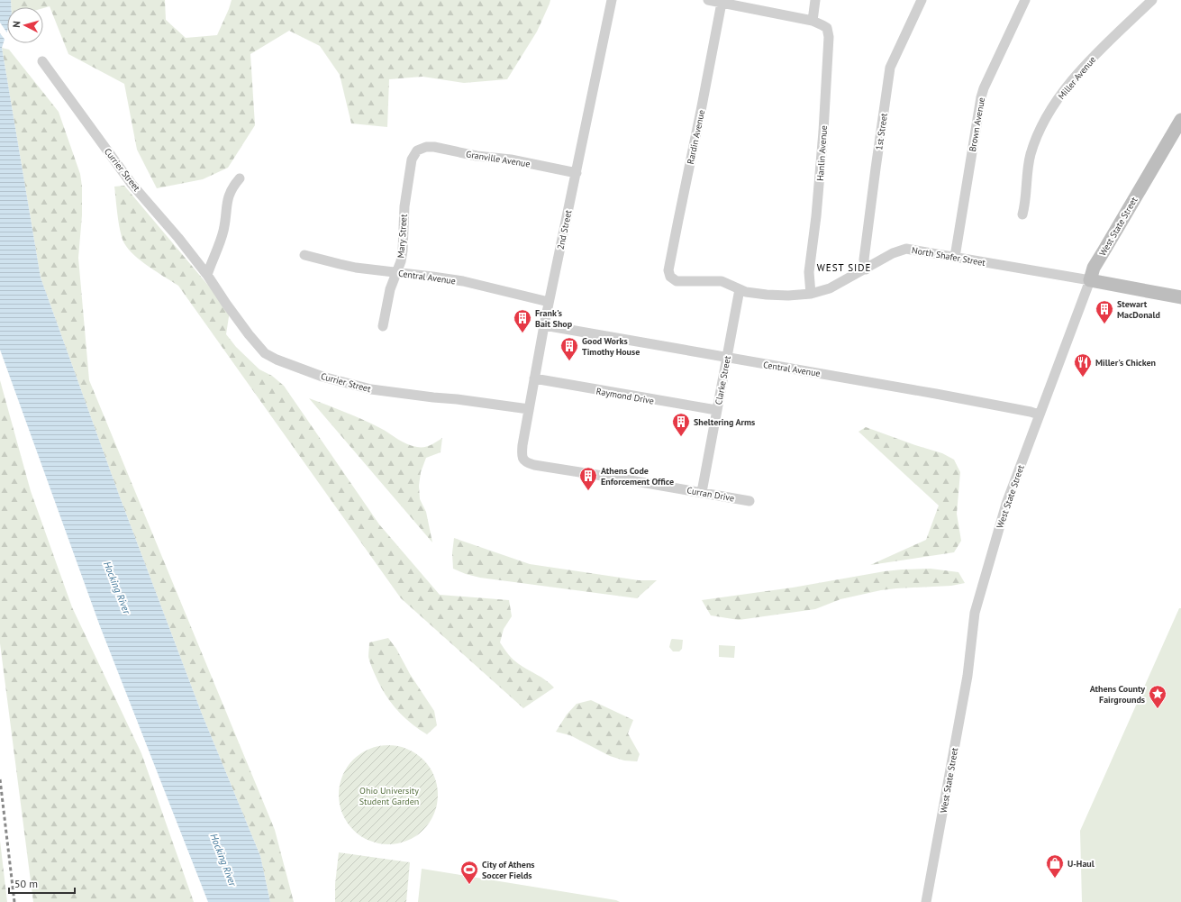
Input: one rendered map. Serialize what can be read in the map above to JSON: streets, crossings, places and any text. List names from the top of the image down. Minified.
{"streets":{"street":["Miller Avenue","Brown Avenue","1st Street","Rardin Avenue","Hanlin Avenue","Granville Avenue","Currier Street","West State Street","2nd Street","Mary Street","North Shafer Street","Central Avenue","Clarke Street","Raymond Drive","Curran Drive"]},"crossings":[["Brown Avenue","North Shafer Street"],["1st Street","North Shafer Street"],["Rardin Avenue","North Shafer Street"],["Hanlin Avenue","North Shafer Street"],["Granville Avenue","2nd Street"],["Granville Avenue","Mary Street"],["Currier Street","2nd Street"],["West State Street","North Shafer Street"],["West State Street","Central Avenue"],["2nd Street","Central Avenue"],["2nd Street","Raymond Drive"],["2nd Street","Curran Drive"],["Mary Street","Central Avenue"],["North Shafer Street","Clarke Street"],["Central Avenue","Clarke Street"],["Clarke Street","Raymond Drive"],["Clarke Street","Curran Drive"]],"districts":["WEST SIDE"],"water":["Hocking River"],"parks":["Ohio University Student Garden"],"places":{"building":["Stewart MacDonald","Frank's Bait Shop","Good Works Timothy House","Sheltering Arms","Athens Code Enforcement Office"],"restaurant":["Miller's Chicken"],"place":["Athens County Fairgrounds"],"shop":["U-Haul"],"sports":["City of Athens Soccer Fields"]},"scale_bar":"50 m","north":"left"}
